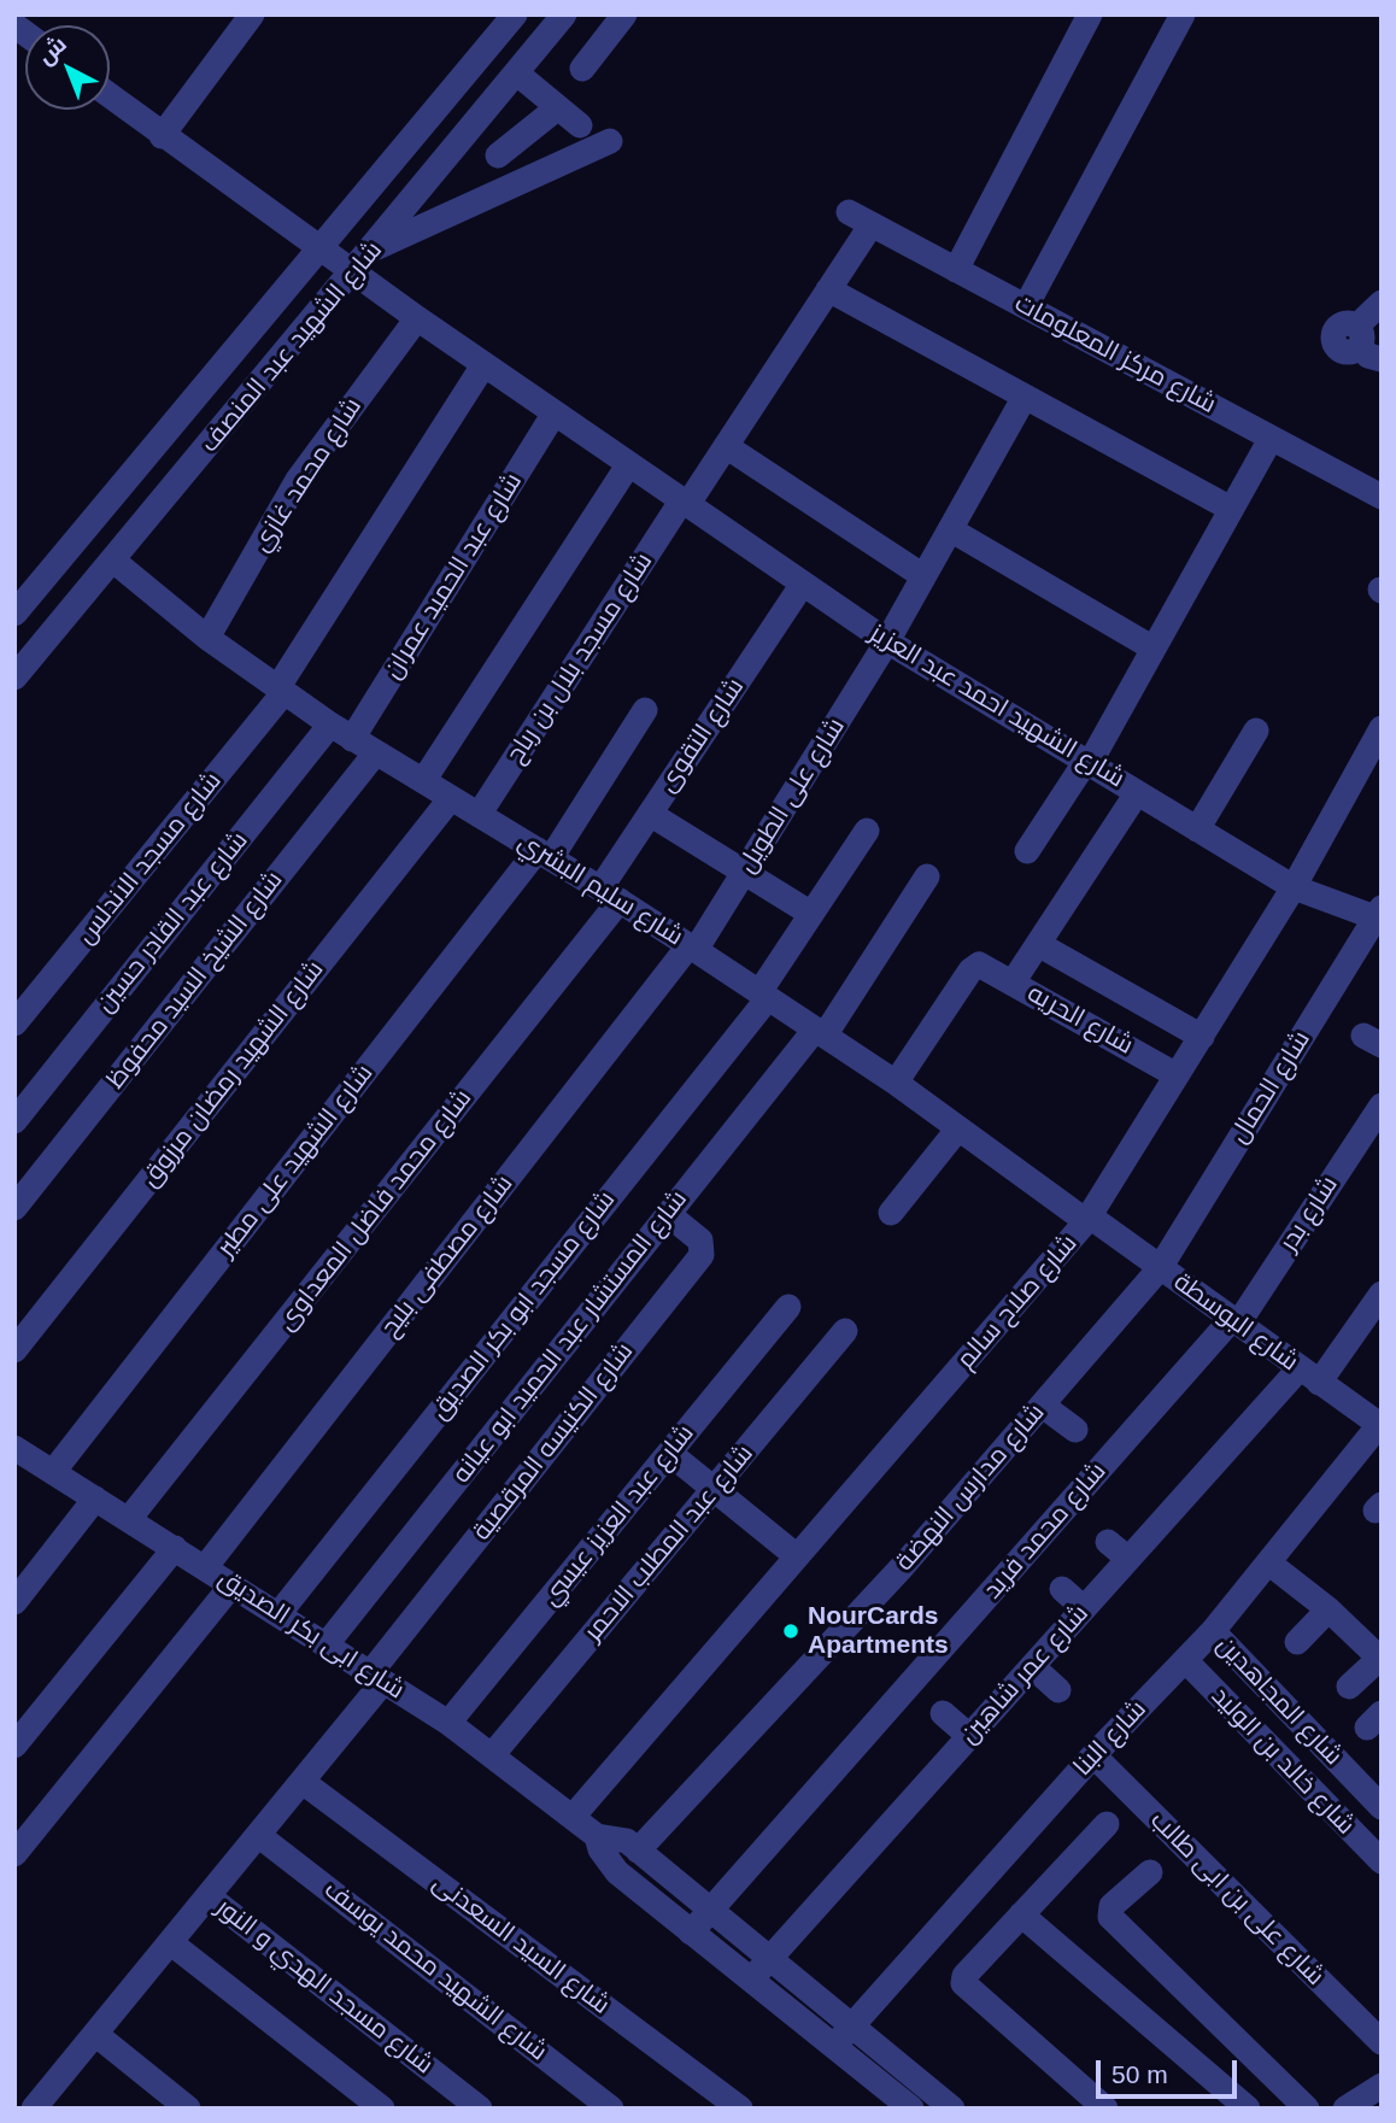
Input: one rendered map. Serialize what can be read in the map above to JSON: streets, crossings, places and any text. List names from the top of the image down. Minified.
{"streets":{"street":["شارع الشهيد عبد المنصف","شارع مركز المعلومات","شارع محمد غازي","شارع عبد الحميد عمران","شارع مسجد بلال بن رباح","شارع الشهيد احمد عبد العزيز","شارع التقوى","شارع على الطويل","شارع مسجد الاندلس","شارع سليم البشري","شارع عبد القادر حسين","شارع الشيخ السيد محفوظ","شارع الحريه","شارع الشهيد رمضان مرزوق","شارع الحمال","شارع الشهيد على مطير","شارع محمد فاضل المعداوى","شارع بدر","شارع مصطفى بليح","شارع صلاح سالم","شارع مسجد ابو بكر الصديق","شارع البوسطة","شارع المستشار عبد الحميد ابو عيانه","شارع الكنيسه المرقصية","شارع مدارس النهضة","شارع عبد العزيز عيسي","شارع محمد فريد","شارع عبد المطلب الاحمر","شارع ابى بكر الصديق","شارع عمر شاهين","شارع المجاهدين","شارع البنا","شارع خالد بن الوليد","شارع على بن ابى طالب","شارع السيد السعدنى","شارع الشهيد محمد يوسف","شارع مسجد الهدي و النور"]},"crossings":[["شارع الشهيد عبد المنصف","شارع الشهيد احمد عبد العزيز"],["شارع الشهيد عبد المنصف","شارع سليم البشري"],["شارع مركز المعلومات","شارع مسجد بلال بن رباح"],["شارع محمد غازي","شارع الشهيد احمد عبد العزيز"],["شارع محمد غازي","شارع سليم البشري"],["شارع عبد الحميد عمران","شارع الشهيد احمد عبد العزيز"],["شارع عبد الحميد عمران","شارع سليم البشري"],["شارع عبد الحميد عمران","شارع عبد القادر حسين"],["شارع مسجد بلال بن رباح","شارع الشهيد احمد عبد العزيز"],["شارع مسجد بلال بن رباح","شارع سليم البشري"],["شارع الشهيد احمد عبد العزيز","شارع التقوى"],["شارع الشهيد احمد عبد العزيز","شارع على الطويل"],["شارع الشهيد احمد عبد العزيز","شارع مسجد الاندلس"],["شارع الشهيد احمد عبد العزيز","شارع الحمال"],["شارع الشهيد احمد عبد العزيز","شارع صلاح سالم"],["شارع التقوى","شارع سليم البشري"],["شارع التقوى","شارع محمد فاضل المعداوى"],["شارع على الطويل","شارع سليم البشري"],["شارع على الطويل","شارع مصطفى بليح"],["شارع مسجد الاندلس","شارع سليم البشري"],["شارع سليم البشري","شارع عبد القادر حسين"],["شارع سليم البشري","شارع الشيخ السيد محفوظ"],["شارع سليم البشري","شارع الحريه"],["شارع سليم البشري","شارع الشهيد رمضان مرزوق"],["شارع سليم البشري","شارع الشهيد على مطير"],["شارع سليم البشري","شارع محمد فاضل المعداوى"],["شارع سليم البشري","شارع مصطفى بليح"],["شارع سليم البشري","شارع صلاح سالم"],["شارع سليم البشري","شارع مسجد ابو بكر الصديق"],["شارع سليم البشري","شارع البوسطة"],["شارع سليم البشري","شارع المستشار عبد الحميد ابو عيانه"],["شارع الحريه","شارع صلاح سالم"],["شارع الحمال","شارع البوسطة"],["شارع الحمال","شارع مدارس النهضة"],["شارع الشهيد على مطير","شارع ابى بكر الصديق"],["شارع محمد فاضل المعداوى","شارع ابى بكر الصديق"],["شارع بدر","شارع البوسطة"],["شارع بدر","شارع محمد فريد"],["شارع مصطفى بليح","شارع ابى بكر الصديق"],["شارع صلاح سالم","شارع البوسطة"],["شارع صلاح سالم","شارع ابى بكر الصديق"],["شارع مسجد ابو بكر الصديق","شارع ابى بكر الصديق"],["شارع البوسطة","شارع مدارس النهضة"],["شارع البوسطة","شارع محمد فريد"],["شارع البوسطة","شارع عمر شاهين"],["شارع البوسطة","شارع البنا"],["شارع المستشار عبد الحميد ابو عيانه","شارع الكنيسه المرقصية"],["شارع المستشار عبد الحميد ابو عيانه","شارع ابى بكر الصديق"],["شارع الكنيسه المرقصية","شارع ابى بكر الصديق"],["شارع الكنيسه المرقصية","شارع السيد السعدنى"],["شارع الكنيسه المرقصية","شارع الشهيد محمد يوسف"],["شارع الكنيسه المرقصية","شارع مسجد الهدي و النور"],["شارع مدارس النهضة","شارع ابى بكر الصديق"],["شارع عبد العزيز عيسي","شارع ابى بكر الصديق"],["شارع محمد فريد","شارع ابى بكر الصديق"],["شارع عبد المطلب الاحمر","شارع ابى بكر الصديق"],["شارع ابى بكر الصديق","شارع عمر شاهين"],["شارع ابى بكر الصديق","شارع البنا"],["شارع المجاهدين","شارع البنا"],["شارع البنا","شارع خالد بن الوليد"],["شارع البنا","شارع على بن ابى طالب"]],"places":["NourCards Apartments"],"scale_bar":"50 m","north":"top left"}
